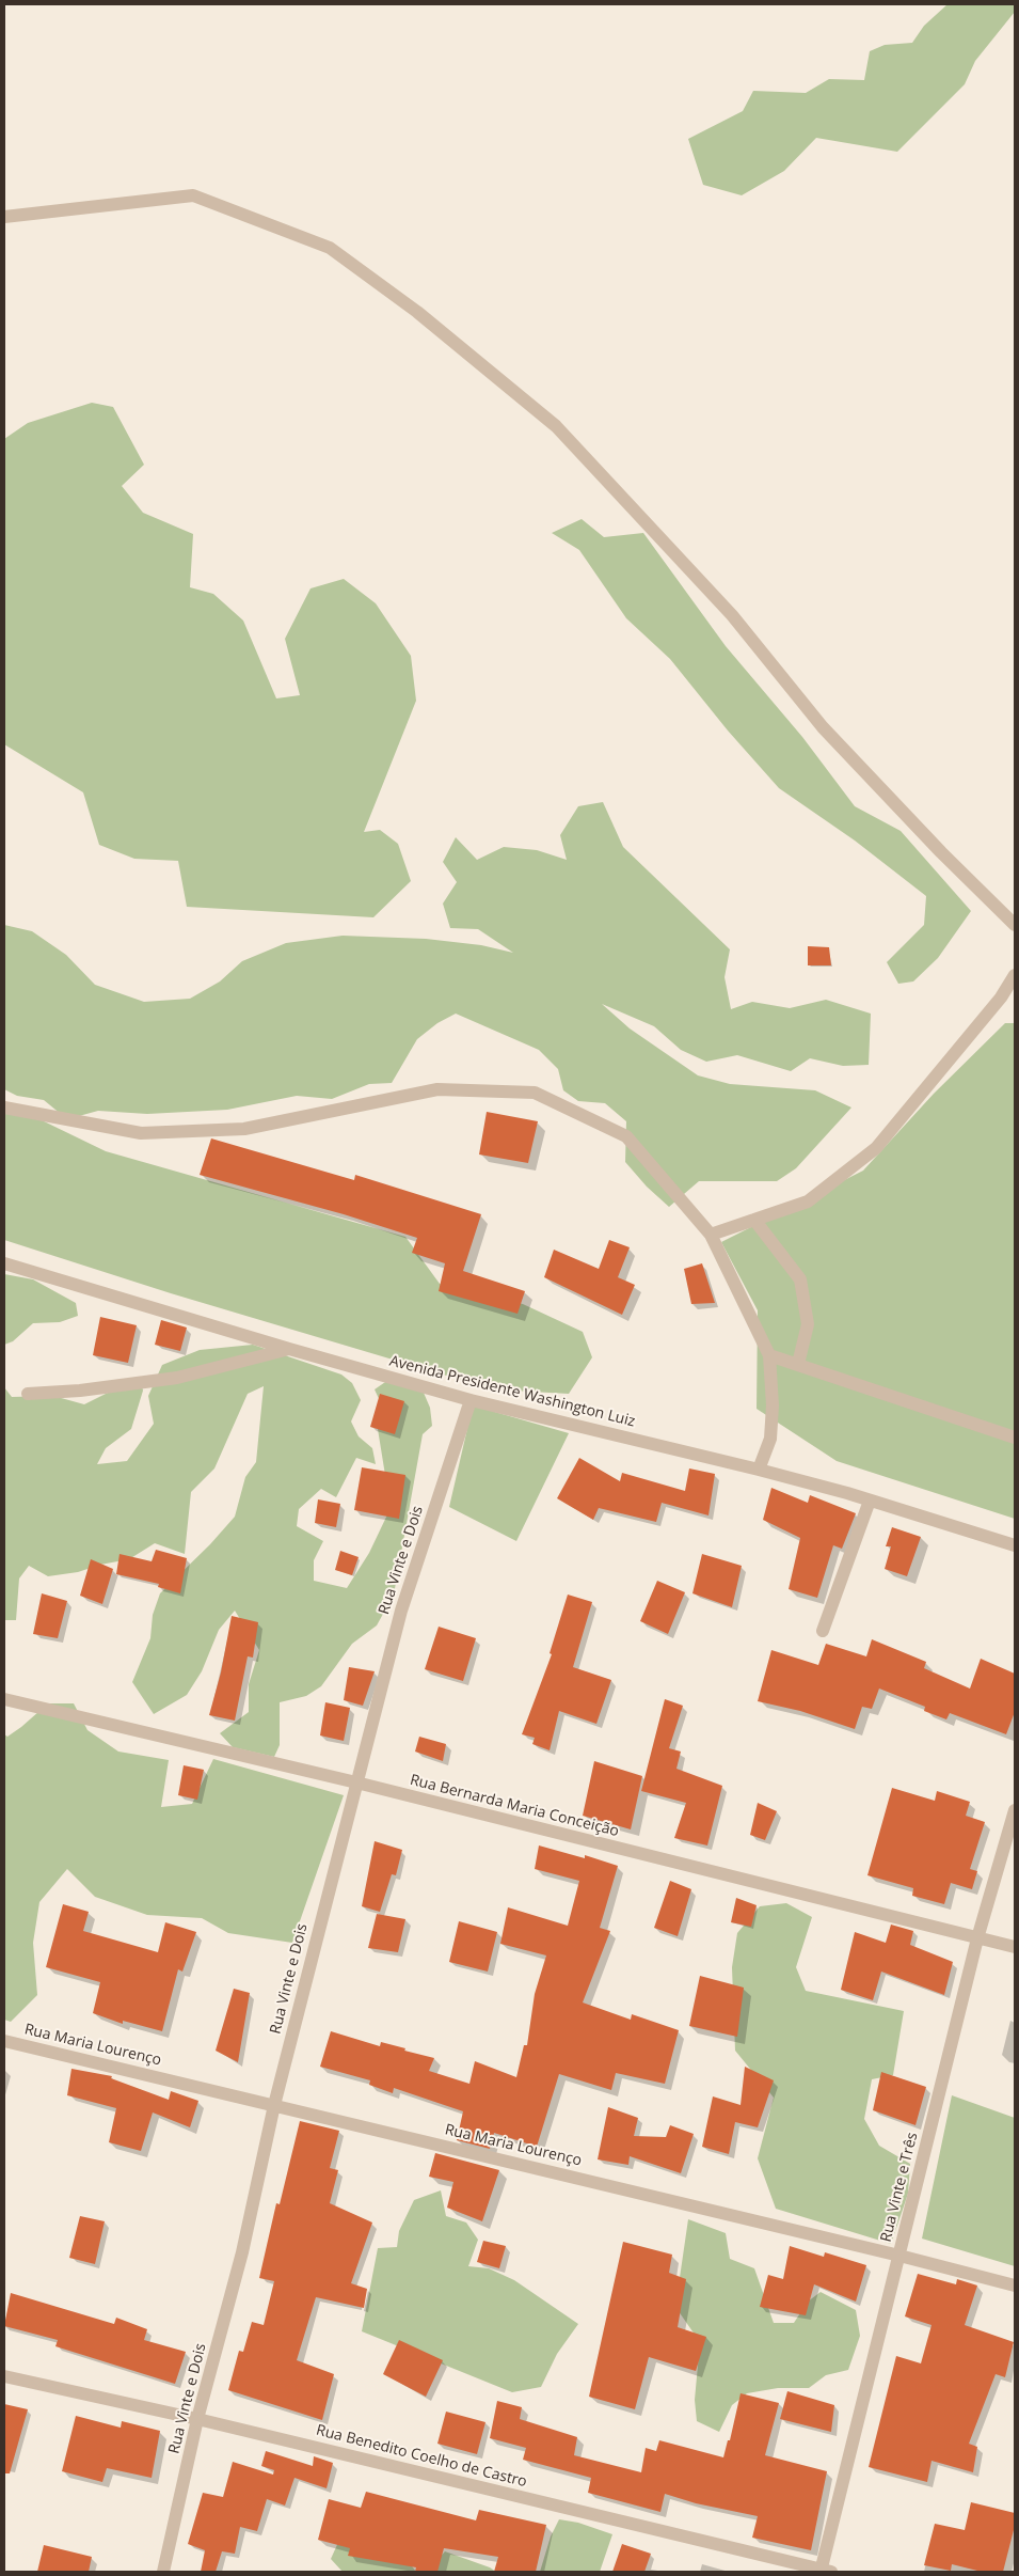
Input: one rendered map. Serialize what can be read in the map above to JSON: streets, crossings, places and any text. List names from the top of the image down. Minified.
{"streets":{"street":["Avenida Presidente Washington Luiz","Rua Vinte e Dois","Rua Bernarda Maria Conceição","Rua Maria Lourenço","Rua Vinte e Três","Rua Benedito Coelho de Castro"]},"crossings":[["Avenida Presidente Washington Luiz","Rua Vinte e Dois"],["Rua Vinte e Dois","Rua Bernarda Maria Conceição"],["Rua Vinte e Dois","Rua Maria Lourenço"],["Rua Vinte e Dois","Rua Benedito Coelho de Castro"],["Rua Bernarda Maria Conceição","Rua Vinte e Três"],["Rua Maria Lourenço","Rua Vinte e Três"],["Rua Vinte e Três","Rua Benedito Coelho de Castro"]]}
